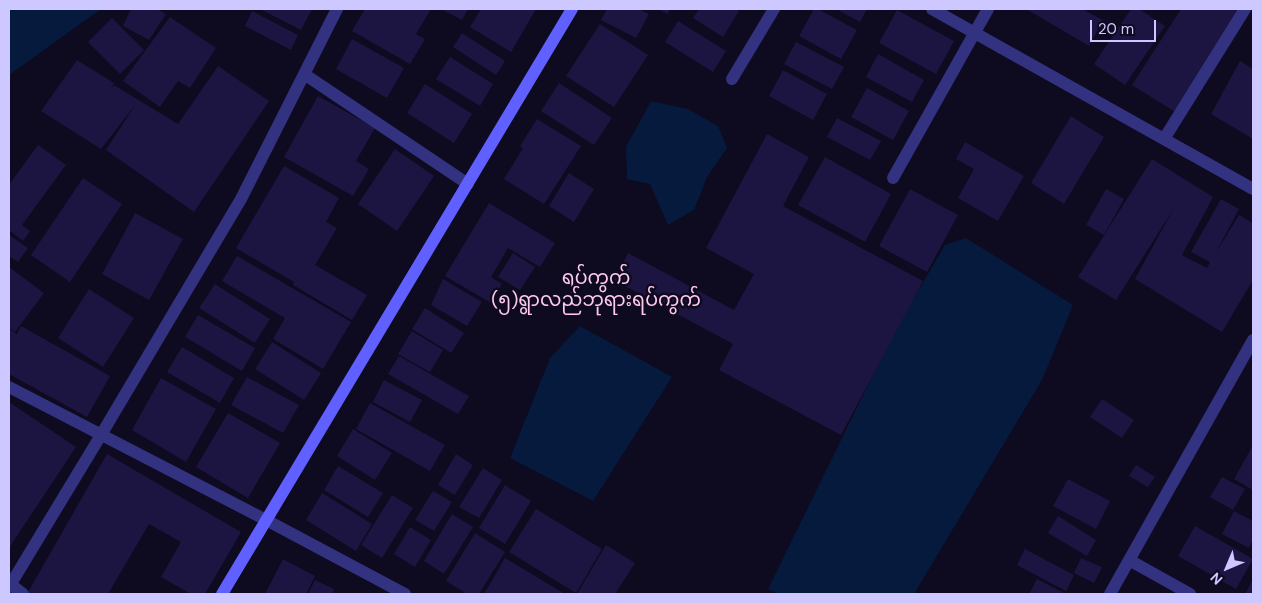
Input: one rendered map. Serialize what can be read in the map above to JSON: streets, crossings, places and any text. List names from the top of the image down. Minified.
{"districts":["ရပ်ကွက် (၅)ရွာလည်ဘုရားရပ်ကွက်"],"scale_bar":"20 m","north":"bottom left"}
